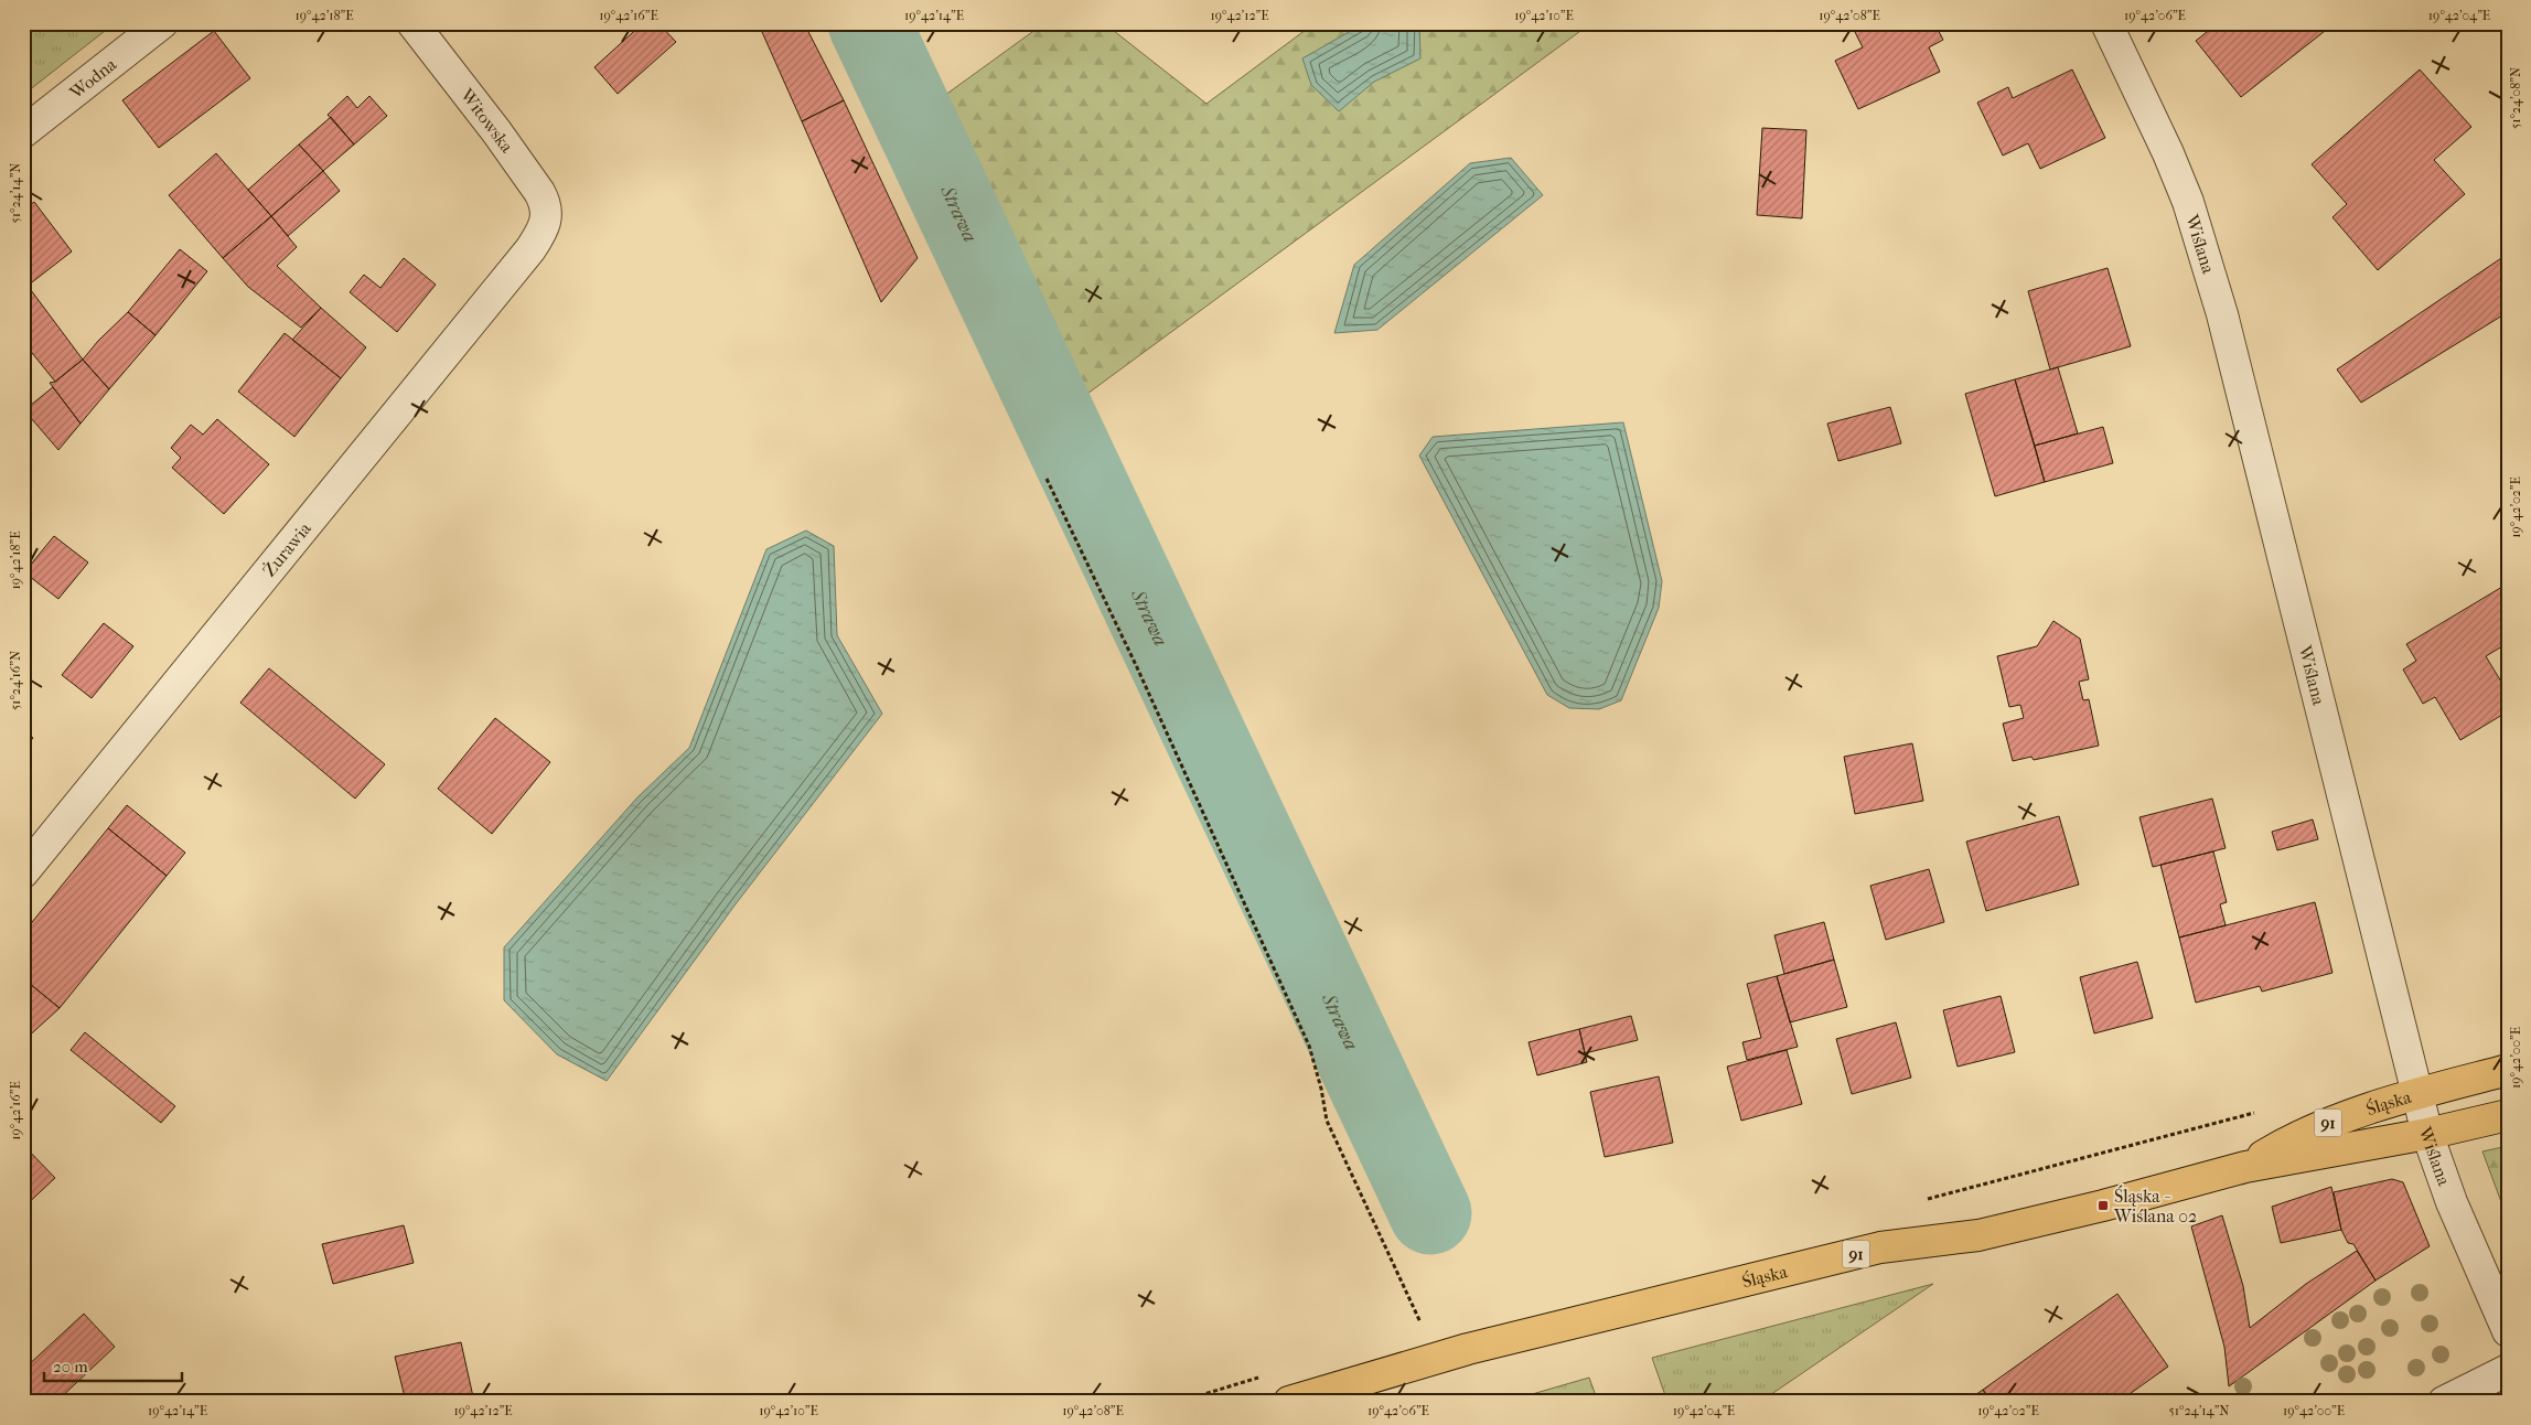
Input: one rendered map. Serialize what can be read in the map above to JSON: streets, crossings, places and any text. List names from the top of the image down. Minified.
{"streets":{"main road":["Śląska","91"],"street":["Wodna","Witowska","Wiślana","Żurawia"]},"crossings":[["Witowska","Żurawia"],["Wiślana","Śląska"]],"water":["Strawa"],"places":{"transit":["Śląska - Wiślana 02"]},"scale_bar":"20 m","coordinates":["19°42'18\"E","19°42'16\"E","19°42'14\"E","19°42'12\"E","19°42'10\"E","19°42'08\"E","19°42'06\"E","19°42'04\"E","51°24'08\"N","51°24'14\"N","19°42'02\"E","51°24'16\"N","19°42'00\"E"]}
